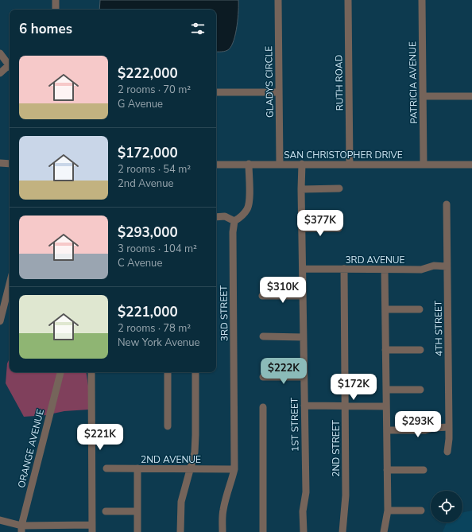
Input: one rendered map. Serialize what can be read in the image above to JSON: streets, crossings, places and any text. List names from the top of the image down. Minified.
{"streets":{"street":["GLADYS CIRCLE","RUTH ROAD","PATRICIA AVENUE","SAN CHRISTOPHER DRIVE","3RD AVENUE","3RD STREET","4TH STREET","1ST STREET","ORANGE AVENUE","2ND STREET","2ND AVENUE"]},"crossings":[["GLADYS CIRCLE","SAN CHRISTOPHER DRIVE"],["RUTH ROAD","SAN CHRISTOPHER DRIVE"],["PATRICIA AVENUE","SAN CHRISTOPHER DRIVE"],["SAN CHRISTOPHER DRIVE","1ST STREET"],["3RD AVENUE","4TH STREET"],["3RD AVENUE","1ST STREET"],["3RD AVENUE","2ND STREET"],["3RD STREET","2ND AVENUE"]],"page":{"heading":"6 homes","list":[{"name":"$222,000","note":"2 rooms · 70 m² · G Avenue"},{"name":"$172,000","note":"2 rooms · 54 m² · 2nd Avenue"},{"name":"$293,000","note":"3 rooms · 104 m² · C Avenue"},{"name":"$221,000","note":"2 rooms · 78 m² · New York Avenue"}],"price":["$377K","$310K","$222K","$172K","$293K","$221K"]}}
